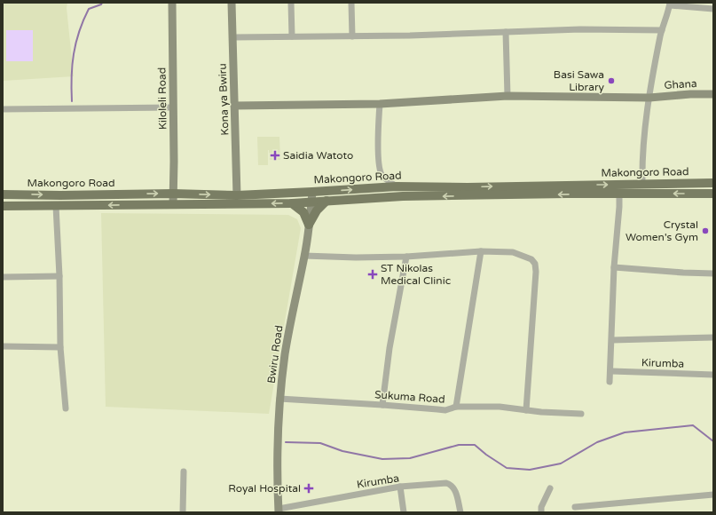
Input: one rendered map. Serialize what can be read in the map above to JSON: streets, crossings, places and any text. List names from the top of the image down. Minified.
{"streets":{"main road":["Makongoro Road"],"street":["Ghana","Kiloleli Road","Kona ya Bwiru","Bwiru Road","Kirumba","Sukuma Road"]},"crossings":[["Ghana","Kona ya Bwiru"],["Kiloleli Road","Makongoro Road"],["Kona ya Bwiru","Makongoro Road"],["Makongoro Road","Bwiru Road"],["Bwiru Road","Kirumba"],["Bwiru Road","Sukuma Road"]],"places":{"other":["Basi Sawa Library","Crystal Women's Gym"],"health":["Saidia Watoto","ST Nikolas Medical Clinic","Royal Hospital"]}}
